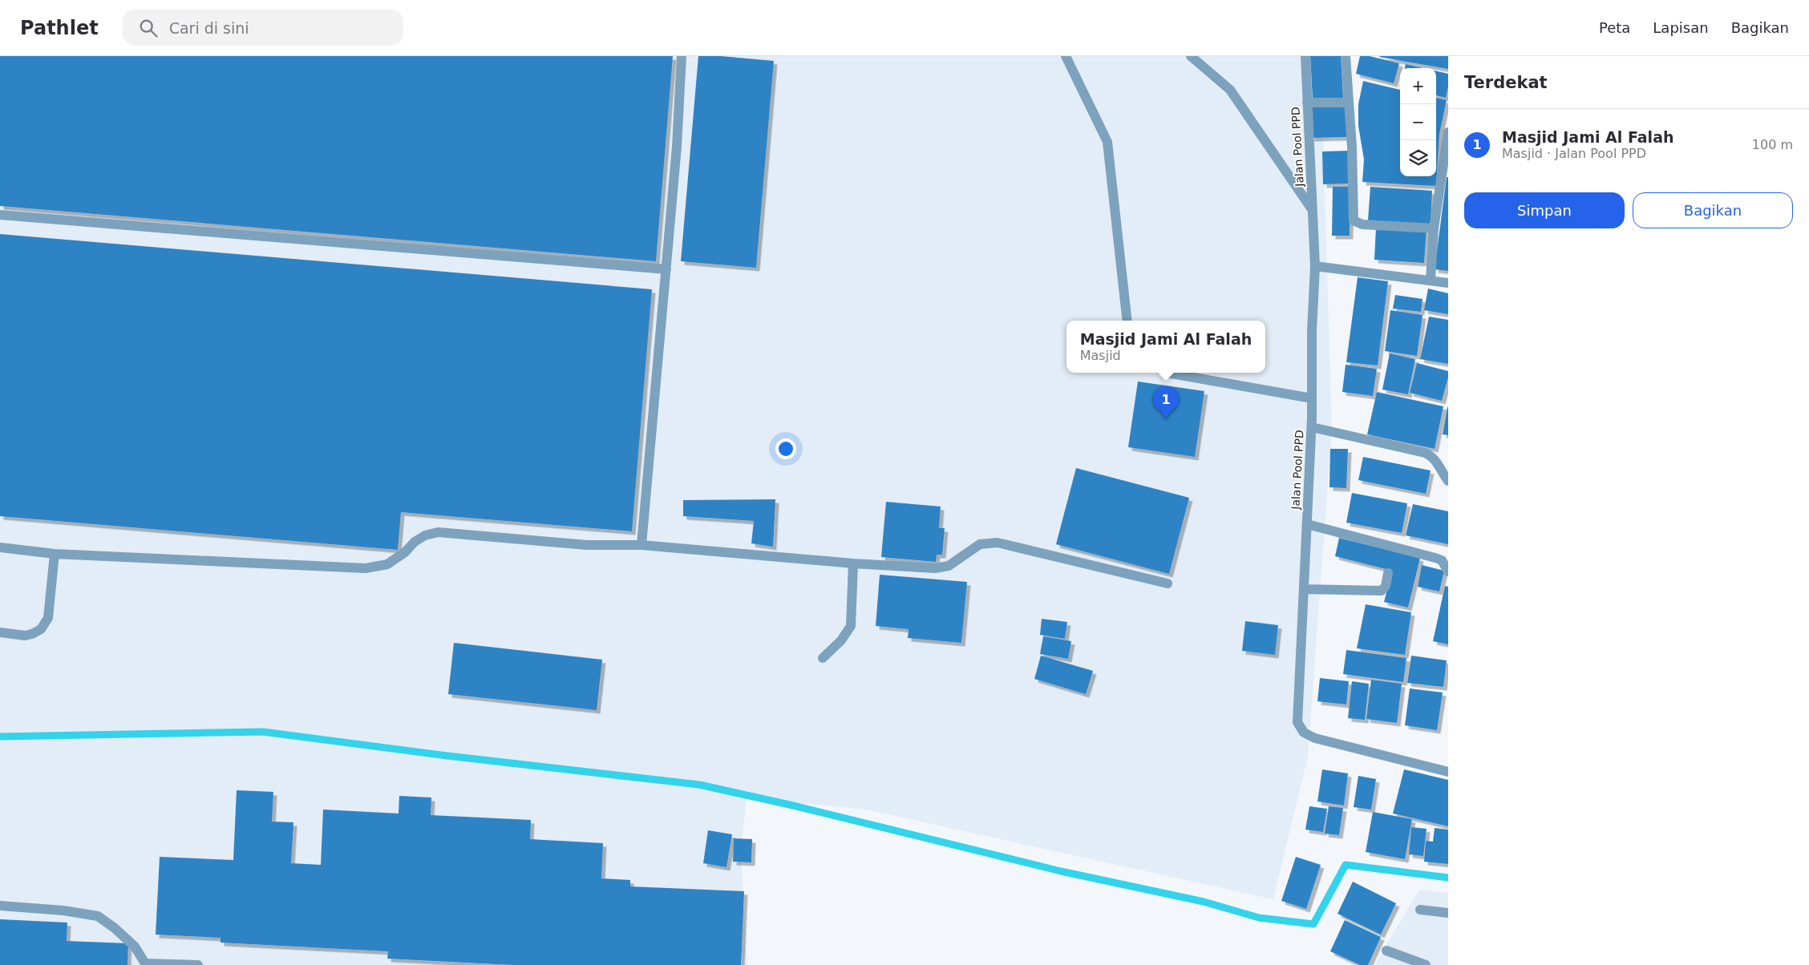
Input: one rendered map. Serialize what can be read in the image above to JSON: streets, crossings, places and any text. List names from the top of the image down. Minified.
{"streets":{"street":["Jalan Pool PPD"]},"page":{"header":"Pathlet","search":"Cari di sini","nav":["Peta","Lapisan","Bagikan"],"heading":"Terdekat","map_buttons":["+","−"],"list":[{"mark":"1","name":"Masjid Jami Al Falah","note":"Masjid · Jalan Pool PPD","value":"100 m"}],"buttons":["Simpan","Bagikan"],"popup":["Masjid Jami Al Falah","Masjid"],"pins":"1"}}
